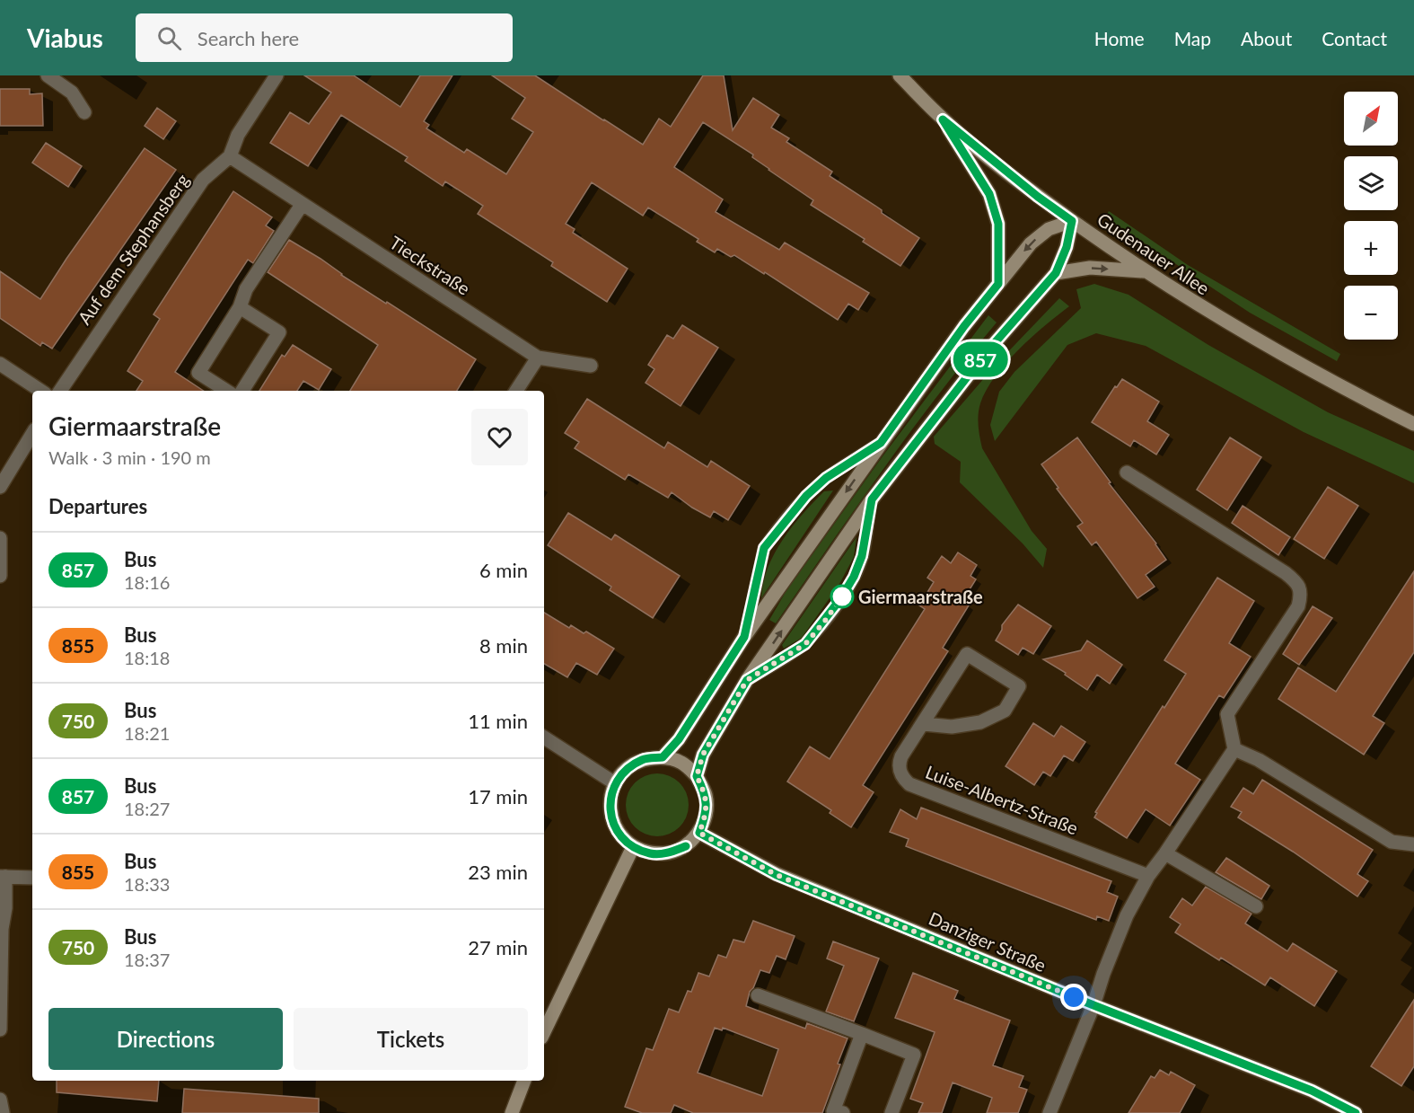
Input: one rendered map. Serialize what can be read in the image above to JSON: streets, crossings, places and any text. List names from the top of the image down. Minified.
{"streets":{"main road":["Gudenauer Allee","Danziger Straße"],"street":["Auf dem Stephansberg","Tieckstraße","Luise-Albertz-Straße"]},"crossings":[["Auf dem Stephansberg","Tieckstraße"]],"places":["Giermaarstraße"],"lines":["bus line 857"],"north":"top right","page":{"header":"Viabus","search":"Search here","nav":["Home","Map","About","Contact"],"on_map":"857","map_buttons":["+","−"],"heading":[["Giermaarstraße","Walk · 3 min · 190 m"],"Departures"],"list":[{"mark":"857","name":"Bus","note":"18:16","value":"6 min"},{"mark":"855","name":"Bus","note":"18:18","value":"8 min"},{"mark":"750","name":"Bus","note":"18:21","value":"11 min"},{"mark":"857","name":"Bus","note":"18:27","value":"17 min"},{"mark":"855","name":"Bus","note":"18:33","value":"23 min"},{"mark":"750","name":"Bus","note":"18:37","value":"27 min"}],"buttons":["Directions","Tickets"]}}
